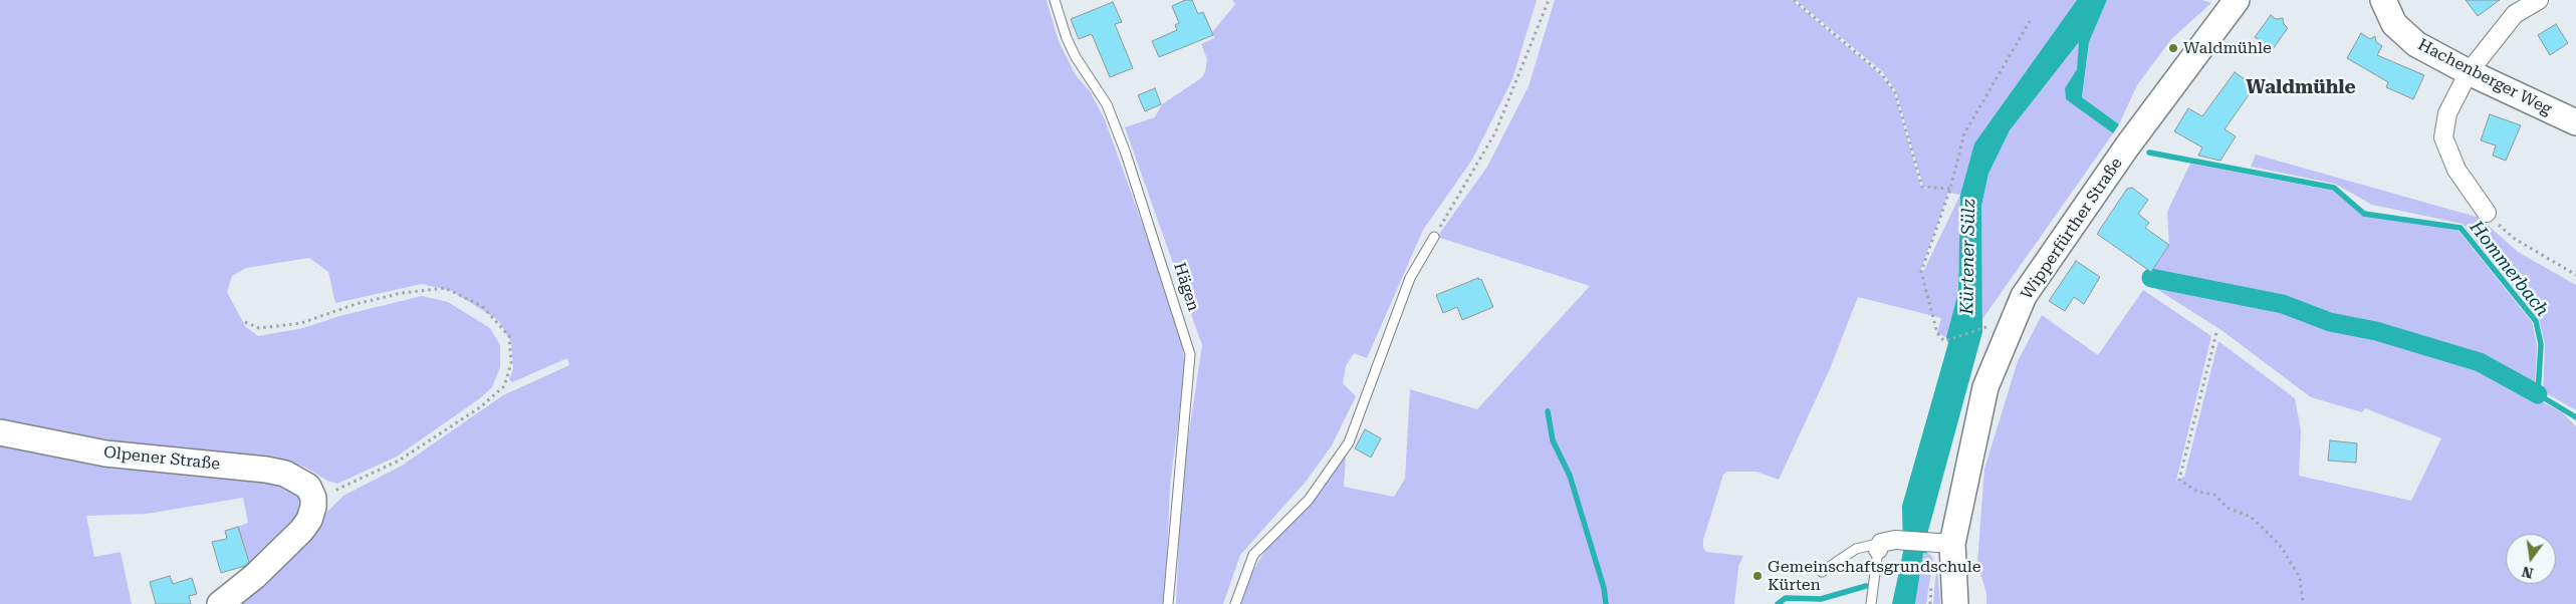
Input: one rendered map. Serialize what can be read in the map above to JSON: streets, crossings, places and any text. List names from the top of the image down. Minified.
{"streets":{"street":["Hachenberger Weg","Wipperfürther Straße","Olpener Straße"],"lane":["Hägen"]},"districts":["Waldmühle"],"water":["Kürtener Sülz","Hommerbach"],"places":["Waldmühle","Gemeinschaftsgrundschule Kürten"],"north":"bottom"}
